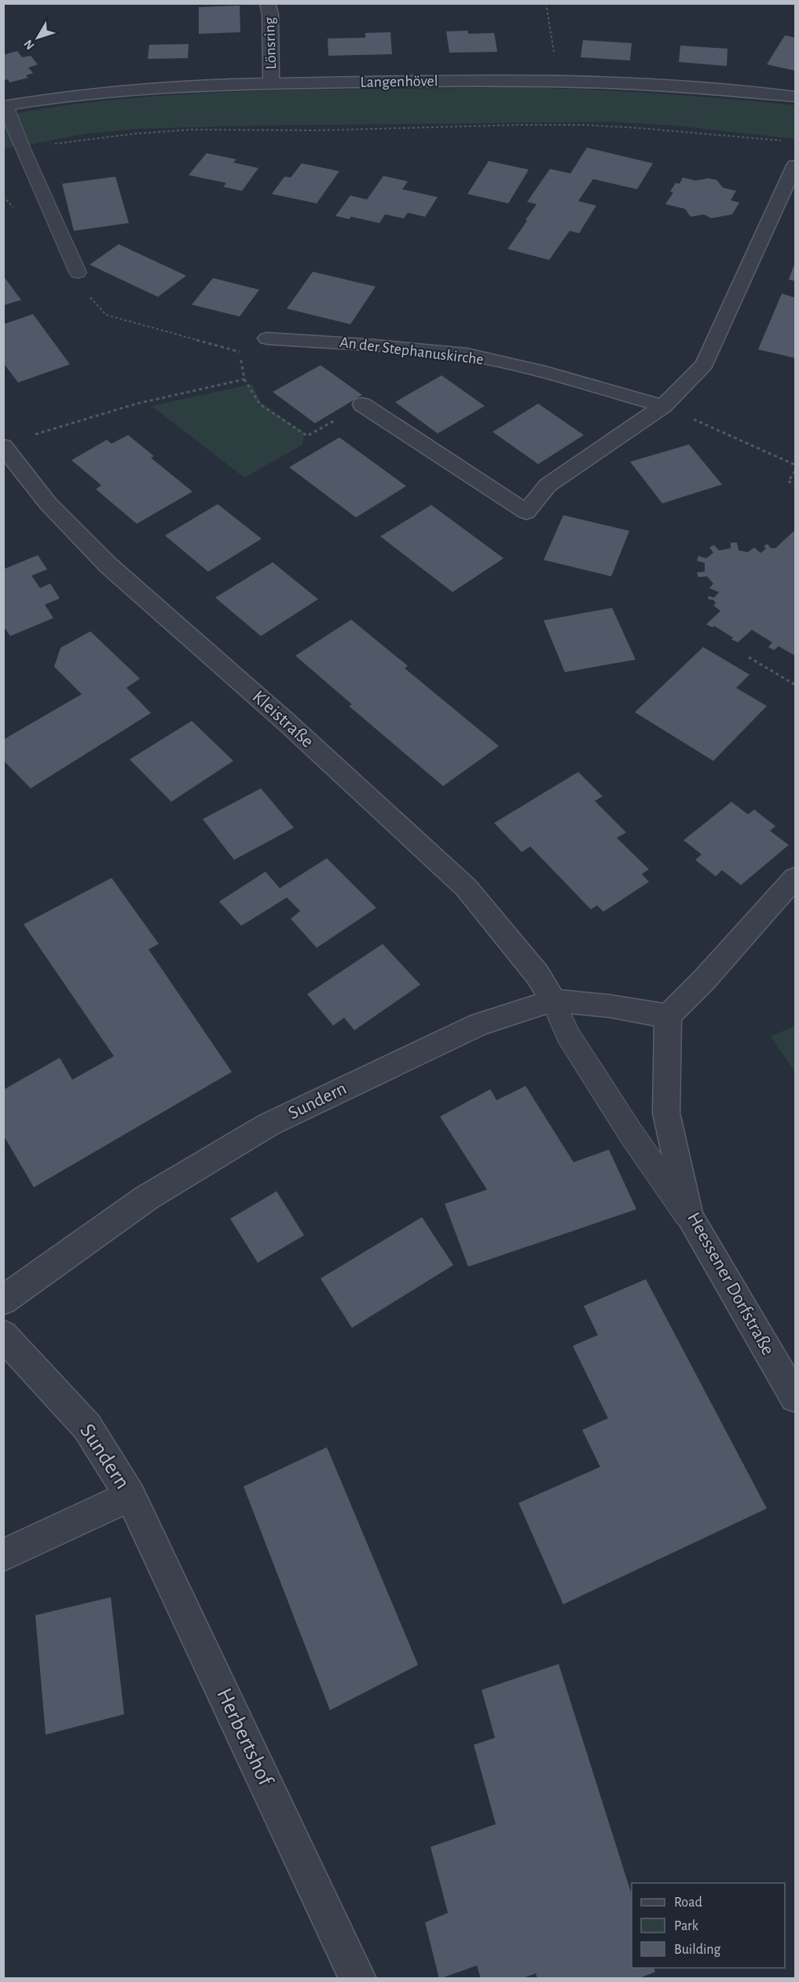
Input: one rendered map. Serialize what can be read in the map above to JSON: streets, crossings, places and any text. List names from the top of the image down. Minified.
{"streets":{"street":["Lönsring","Langenhövel","An der Stephanuskirche","Kleistraße","Sundern","Heessener Dorfstraße","Herbertshof"]},"crossings":[["Lönsring","Langenhövel"],["Kleistraße","Sundern"],["Sundern","Heessener Dorfstraße"],["Sundern","Herbertshof"]],"legend":["Road","Park","Building"],"north":"bottom left"}
